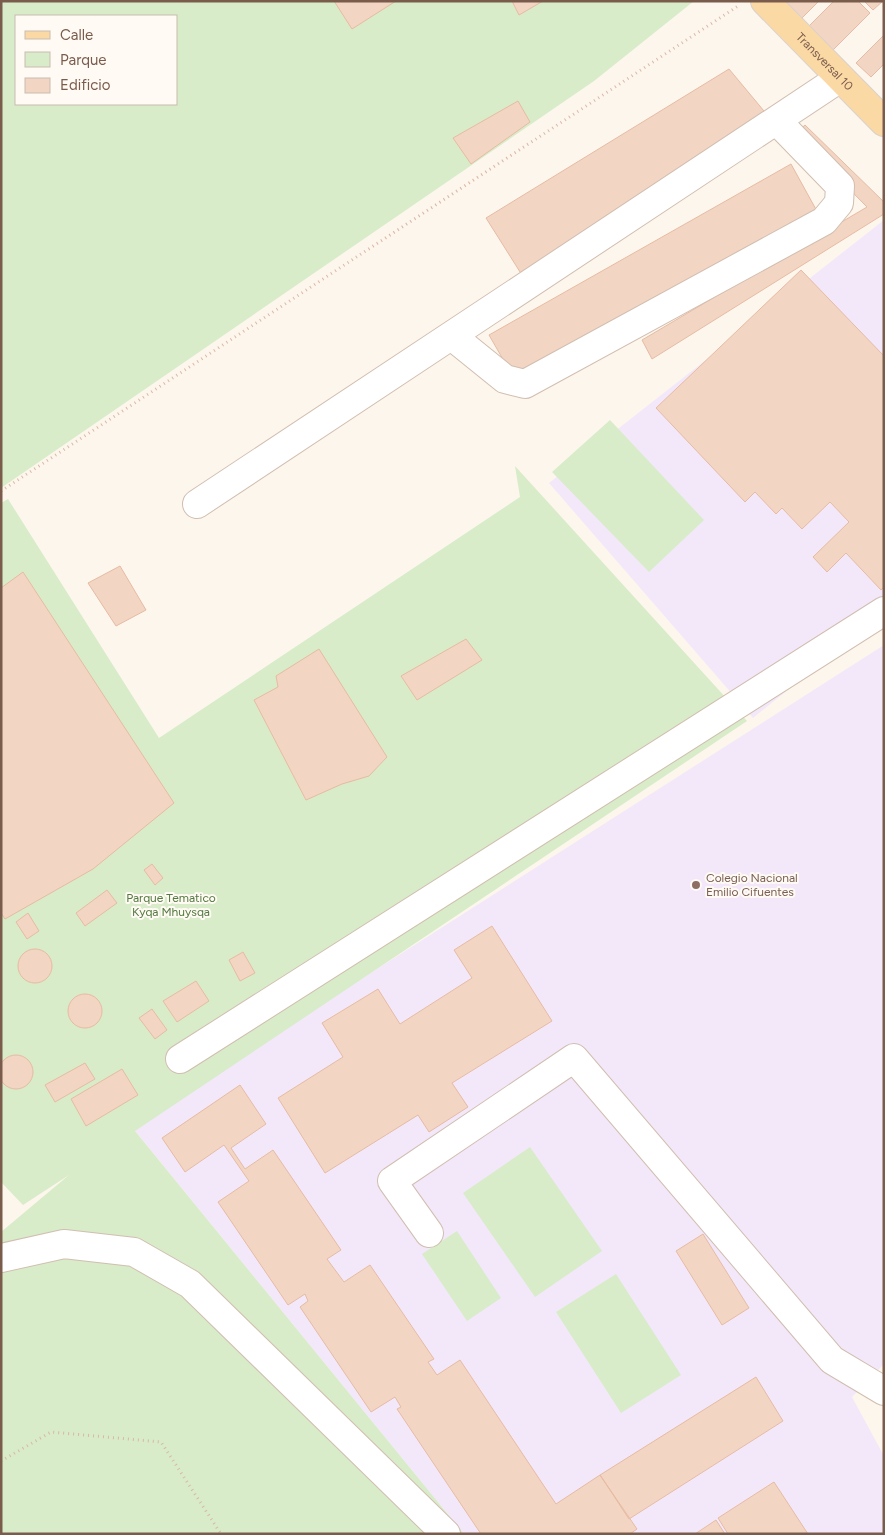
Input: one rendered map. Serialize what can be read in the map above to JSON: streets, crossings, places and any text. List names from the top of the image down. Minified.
{"streets":{"main road":["Transversal 10"]},"parks":["Parque Tematico Kyqa Mhuysqa"],"places":["Colegio Nacional Emilio Cifuentes"],"legend":["Calle","Parque","Edificio"]}
